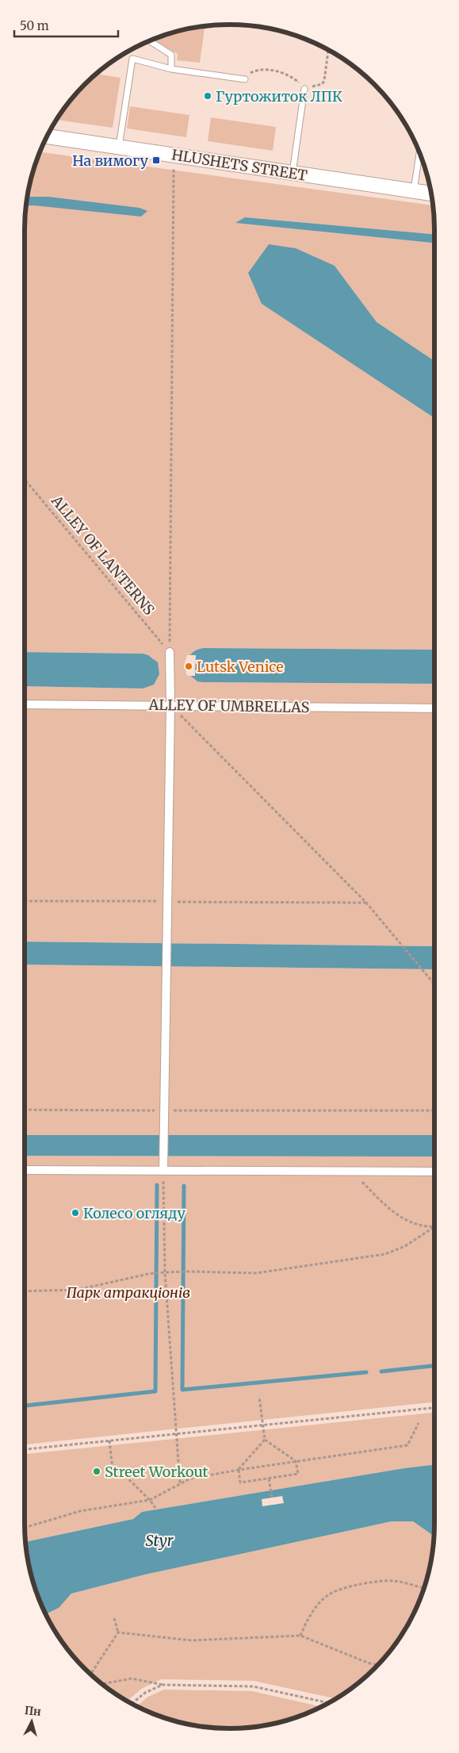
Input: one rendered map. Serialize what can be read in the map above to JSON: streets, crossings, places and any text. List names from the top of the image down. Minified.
{"streets":{"street":["HLUSHETS STREET","ALLEY OF UMBRELLAS"],"path":["ALLEY OF LANTERNS"]},"water":["Styr"],"parks":["Парк атракціонів"],"places":{"other":["Гуртожиток ЛПК","Lutsk Venice","Колесо огляду","Street Workout"],"transit":["На вимогу"]},"scale_bar":"50 m","north":"top"}
